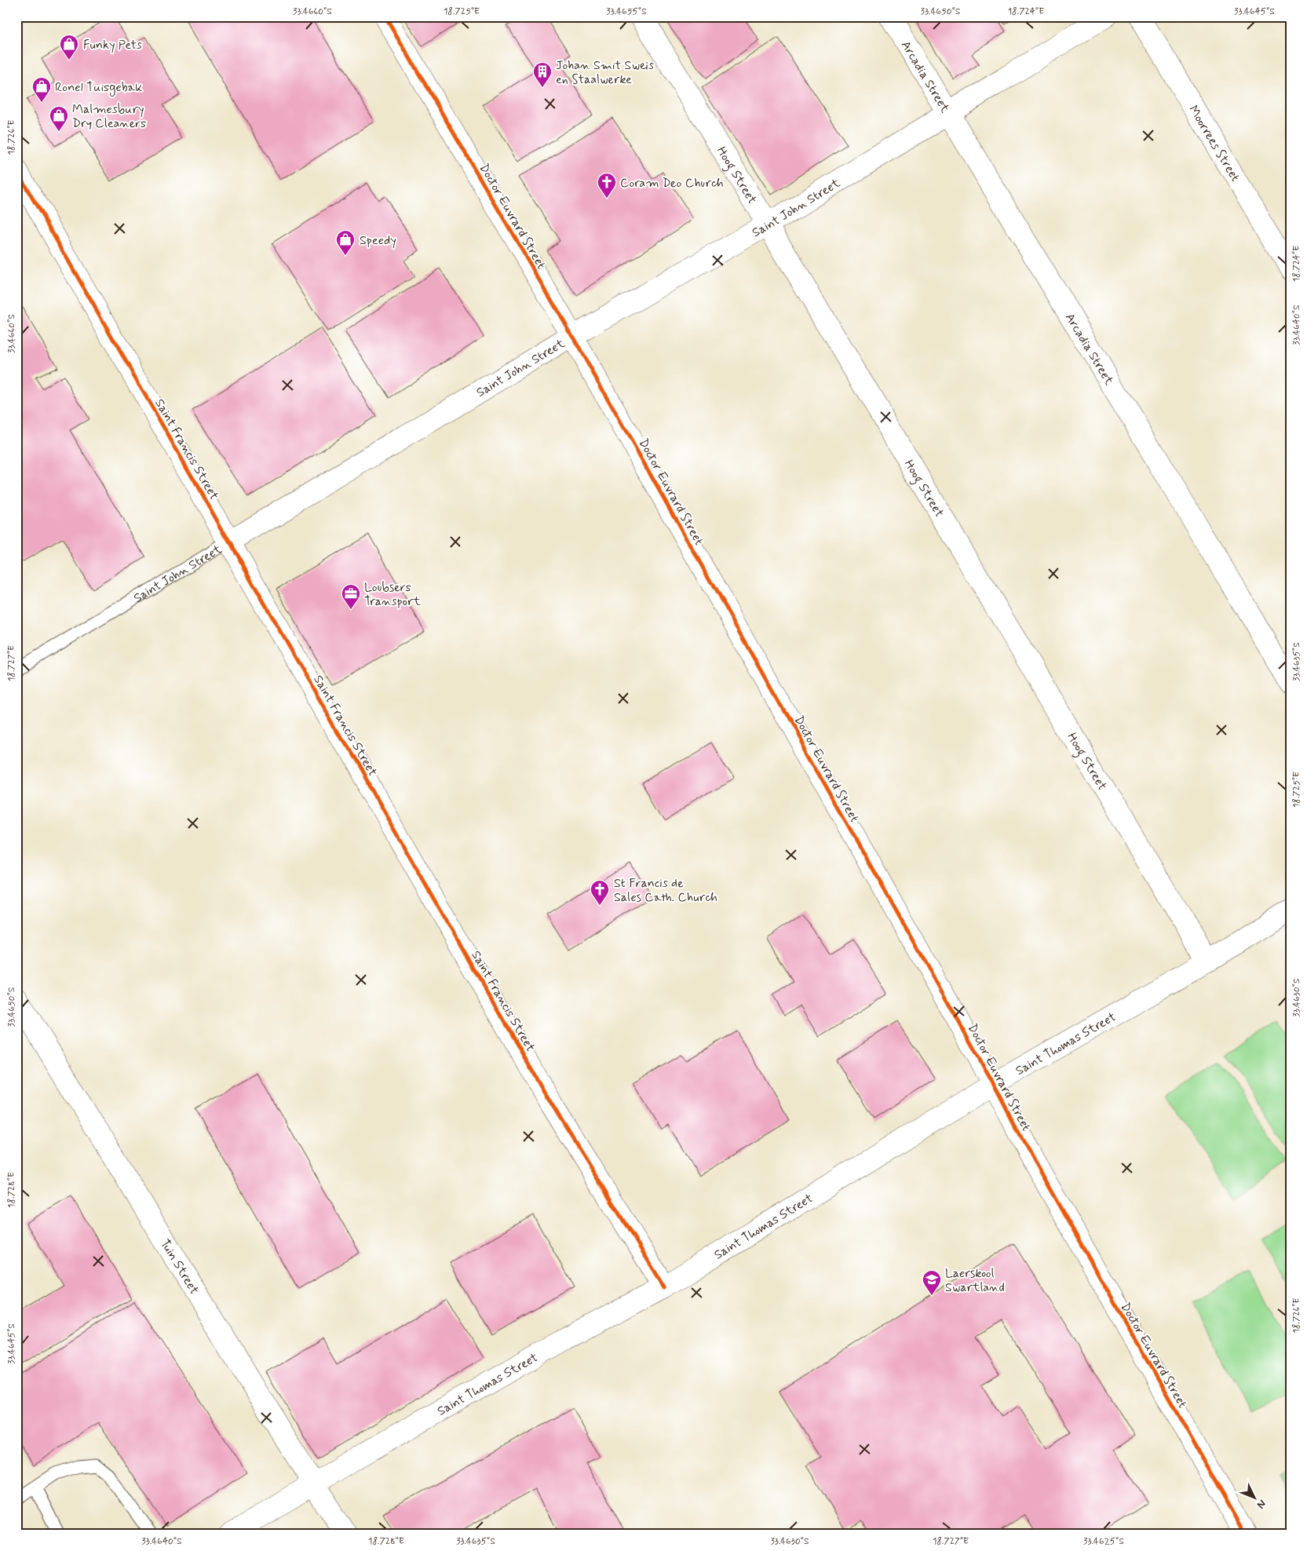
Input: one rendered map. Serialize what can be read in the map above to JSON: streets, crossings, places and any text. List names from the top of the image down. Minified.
{"streets":{"street":["Arcadia Street","Moorrees Street","Hoog Street","Saint John Street","Doctor Euvrard Street","Saint Francis Street","Saint Thomas Street","Tuin Street"]},"crossings":[["Arcadia Street","Saint John Street"],["Hoog Street","Saint John Street"],["Hoog Street","Saint Thomas Street"],["Saint John Street","Doctor Euvrard Street"],["Saint John Street","Saint Francis Street"],["Doctor Euvrard Street","Saint Thomas Street"],["Saint Francis Street","Saint Thomas Street"],["Saint Thomas Street","Tuin Street"]],"places":{"shop":["Funky Pets","Ronel Tuisgebak","Malmesbury Dry Cleaners","Speedy"],"building":["Johan Smit Sweis en Staalwerke"],"church":["Coram Deo Church","St Francis de Sales Cath. Church"],"office":["Loubsers Transport"],"school or university":["Laerskool Swartland"]},"north":"bottom right","coordinates":["33.4660°S","18.725°E","33.4655°S","33.4650°S","18.724°E","33.4645°S","18.726°E","33.4640°S","33.4635°S","18.727°E","33.4630°S","18.728°E","33.4625°S"]}
